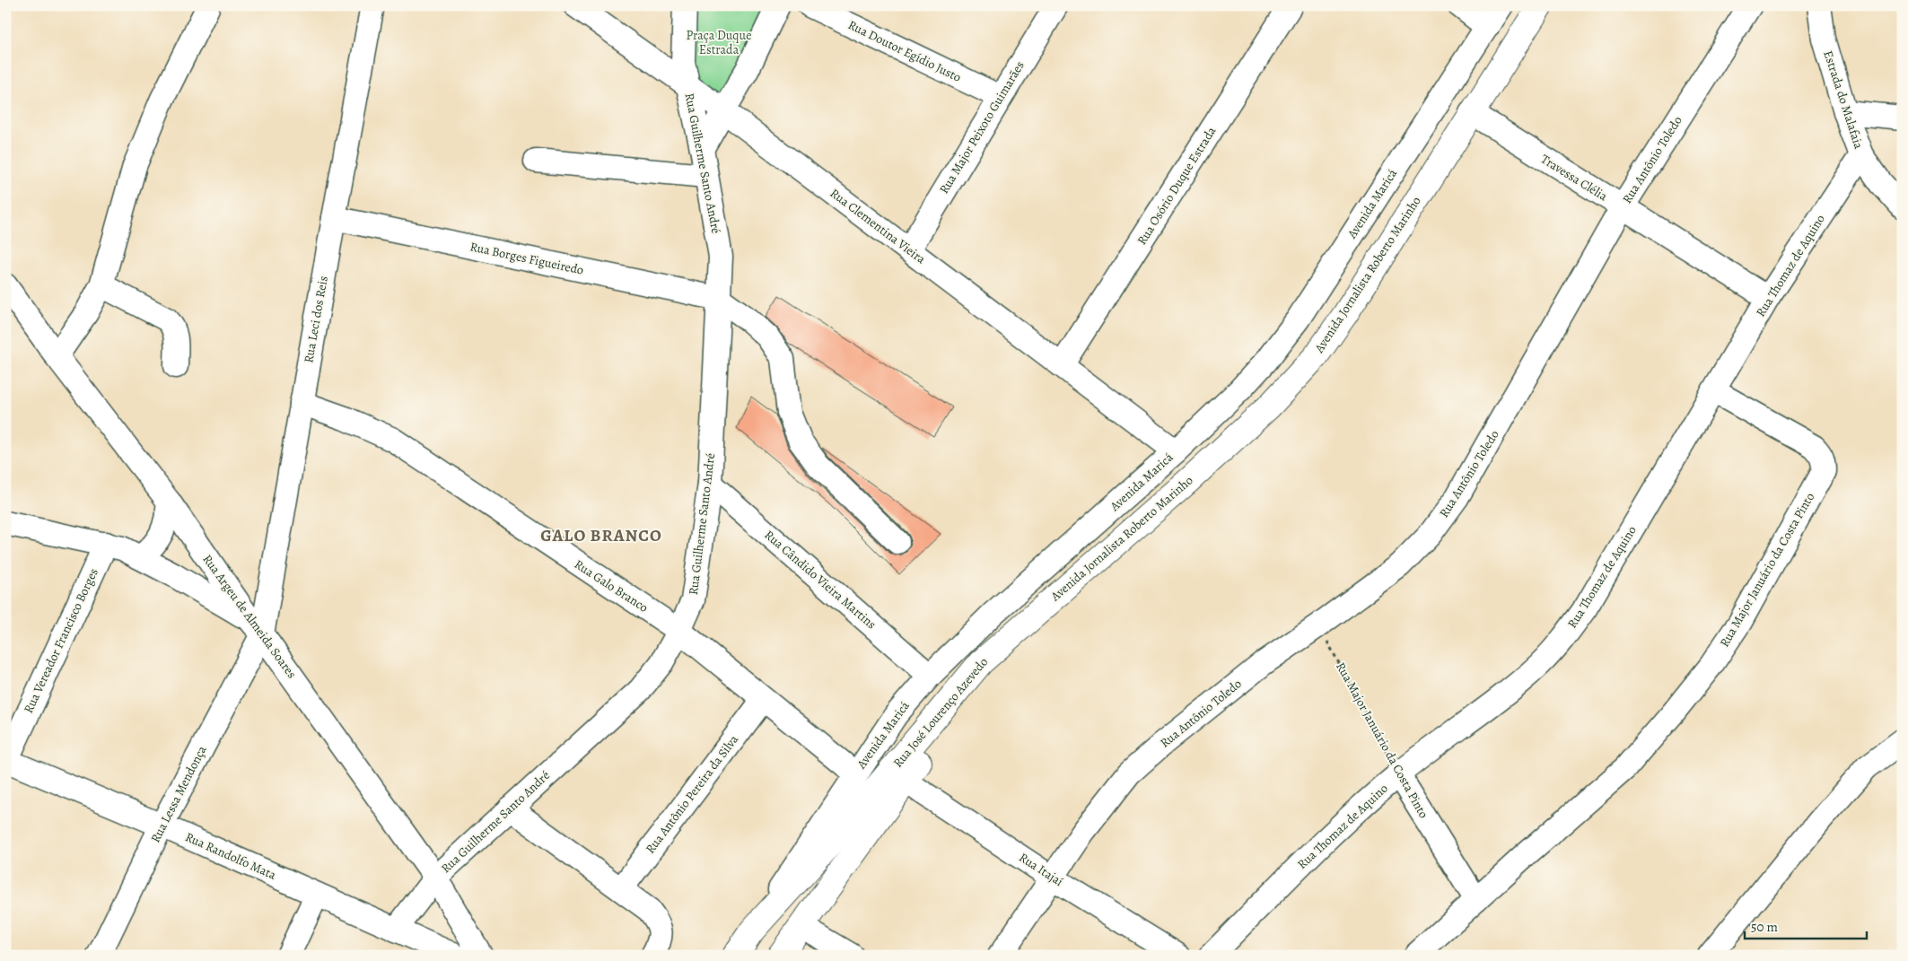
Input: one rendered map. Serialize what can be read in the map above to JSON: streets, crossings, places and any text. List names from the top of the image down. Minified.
{"streets":{"main road":["Avenida Jornalista Roberto Marinho","Rua José Lourenço Azevedo"],"street":["Rua Doutor Egídio Justo","Estrada do Malafaia","Rua Major Peixoto Guimarães","Rua Antônio Toledo","Rua Guilherme Santo André","Travessa Clélia","Rua Osório Duque Estrada","Avenida Maricá","Rua Clementina Vieira","Rua Borges Figueiredo","Rua Thomaz de Aquino","Rua Leci dos Reis","Rua Major Januário da Costa Pinto","Rua Cândido Vieira Martins","Rua Galo Branco","Rua Argeu de Almeida Soares","Rua Vereador Francisco Borges","Rua Lessa Mendonça","Rua Antônio Pereira da Silva","Rua Randolfo Mata","Rua Itajaí"]},"crossings":[["Rua Doutor Egídio Justo","Rua Major Peixoto Guimarães"],["Estrada do Malafaia","Rua Thomaz de Aquino"],["Rua Major Peixoto Guimarães","Rua Clementina Vieira"],["Rua Antônio Toledo","Travessa Clélia"],["Rua Antônio Toledo","Rua Major Januário da Costa Pinto"],["Rua Antônio Toledo","Rua Itajaí"],["Rua Guilherme Santo André","Rua Clementina Vieira"],["Rua Guilherme Santo André","Rua Borges Figueiredo"],["Rua Guilherme Santo André","Rua Cândido Vieira Martins"],["Rua Guilherme Santo André","Rua Galo Branco"],["Rua Guilherme Santo André","Rua Argeu de Almeida Soares"],["Rua Guilherme Santo André","Rua Randolfo Mata"],["Travessa Clélia","Rua Thomaz de Aquino"],["Travessa Clélia","Avenida Jornalista Roberto Marinho"],["Rua Osório Duque Estrada","Rua Clementina Vieira"],["Avenida Maricá","Rua Clementina Vieira"],["Avenida Maricá","Rua Cândido Vieira Martins"],["Avenida Maricá","Rua Galo Branco"],["Avenida Maricá","Rua José Lourenço Azevedo"],["Rua Borges Figueiredo","Rua Leci dos Reis"],["Rua Thomaz de Aquino","Rua Major Januário da Costa Pinto"],["Avenida Jornalista Roberto Marinho","Rua José Lourenço Azevedo"],["Rua Leci dos Reis","Rua Galo Branco"],["Rua Leci dos Reis","Rua Argeu de Almeida Soares"],["Rua Leci dos Reis","Rua Lessa Mendonça"],["Rua Galo Branco","Rua Antônio Pereira da Silva"],["Rua Argeu de Almeida Soares","Rua Lessa Mendonça"],["Rua Vereador Francisco Borges","Rua Randolfo Mata"],["Rua José Lourenço Azevedo","Rua Itajaí"],["Rua Lessa Mendonça","Rua Randolfo Mata"]],"districts":["GALO BRANCO"],"parks":["Praça Duque Estrada"],"scale_bar":"50 m"}
